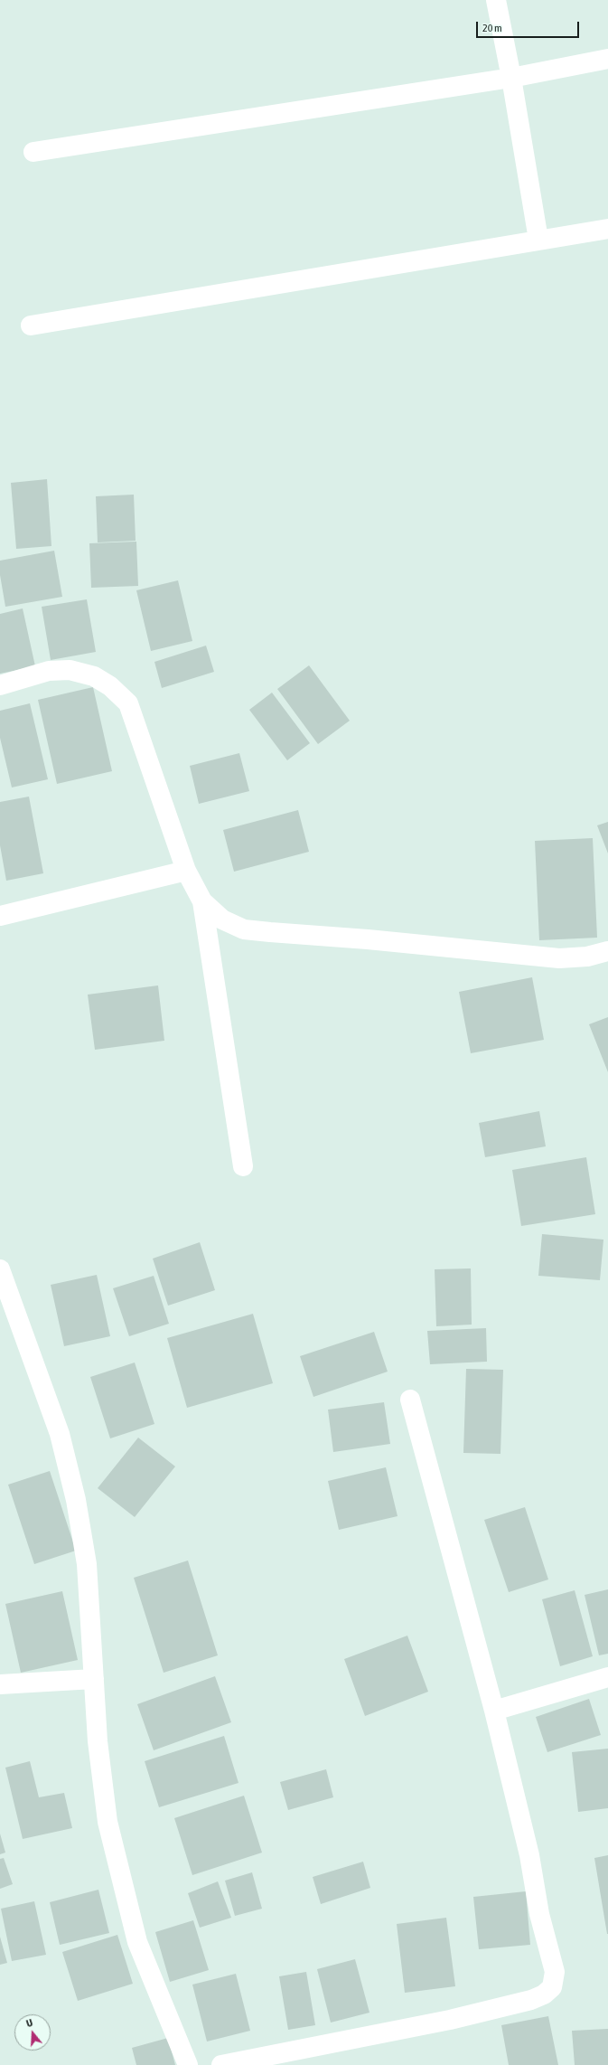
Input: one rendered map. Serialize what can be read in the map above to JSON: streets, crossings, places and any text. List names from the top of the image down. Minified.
{"scale_bar":"20 m","north":"top"}
